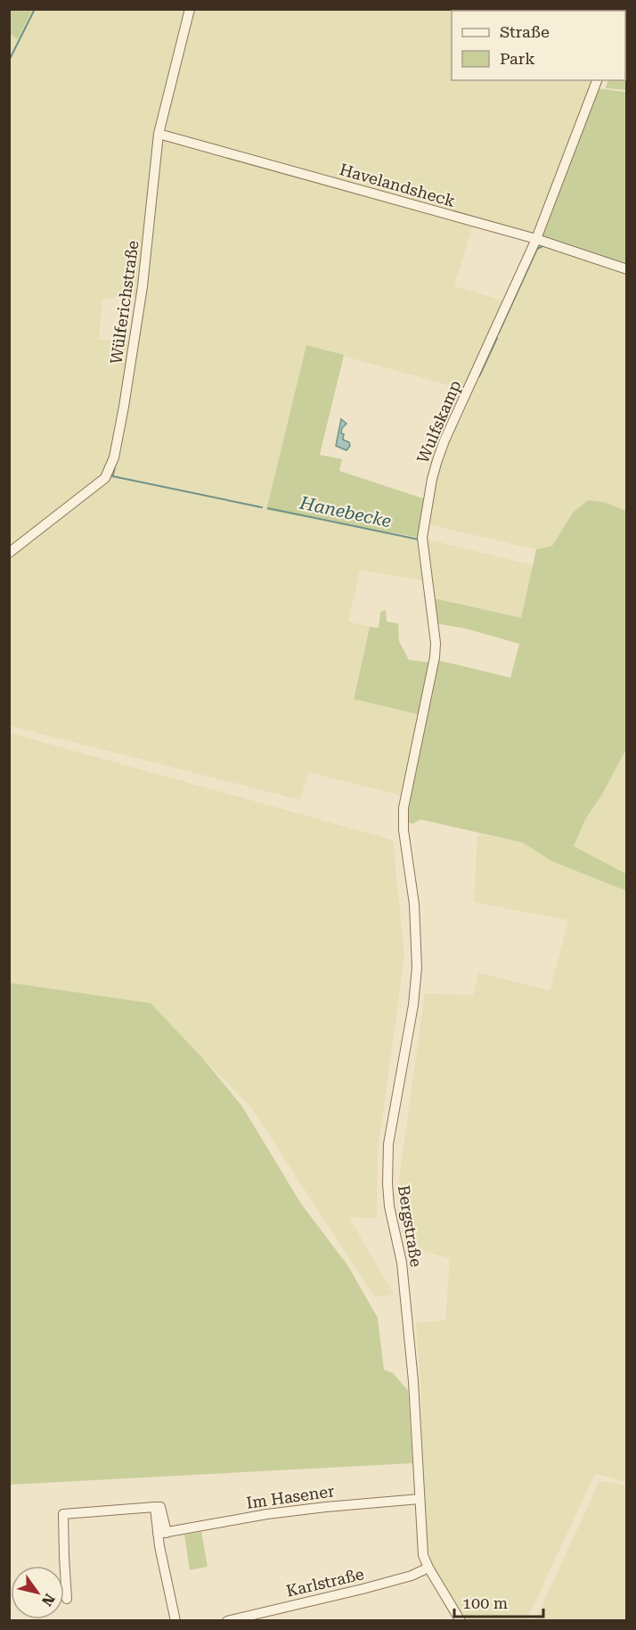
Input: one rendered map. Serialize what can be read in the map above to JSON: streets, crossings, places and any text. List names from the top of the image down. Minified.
{"streets":{"street":["Havelandsheck","Wülferichstraße","Wulfskamp","Bergstraße","Im Hasener","Karlstraße"]},"crossings":[["Havelandsheck","Wülferichstraße"],["Havelandsheck","Wulfskamp"],["Wulfskamp","Bergstraße"],["Bergstraße","Im Hasener"],["Bergstraße","Karlstraße"]],"water":["Hanebecke"],"legend":["Straße","Park"],"scale_bar":"100 m","north":"bottom right"}
